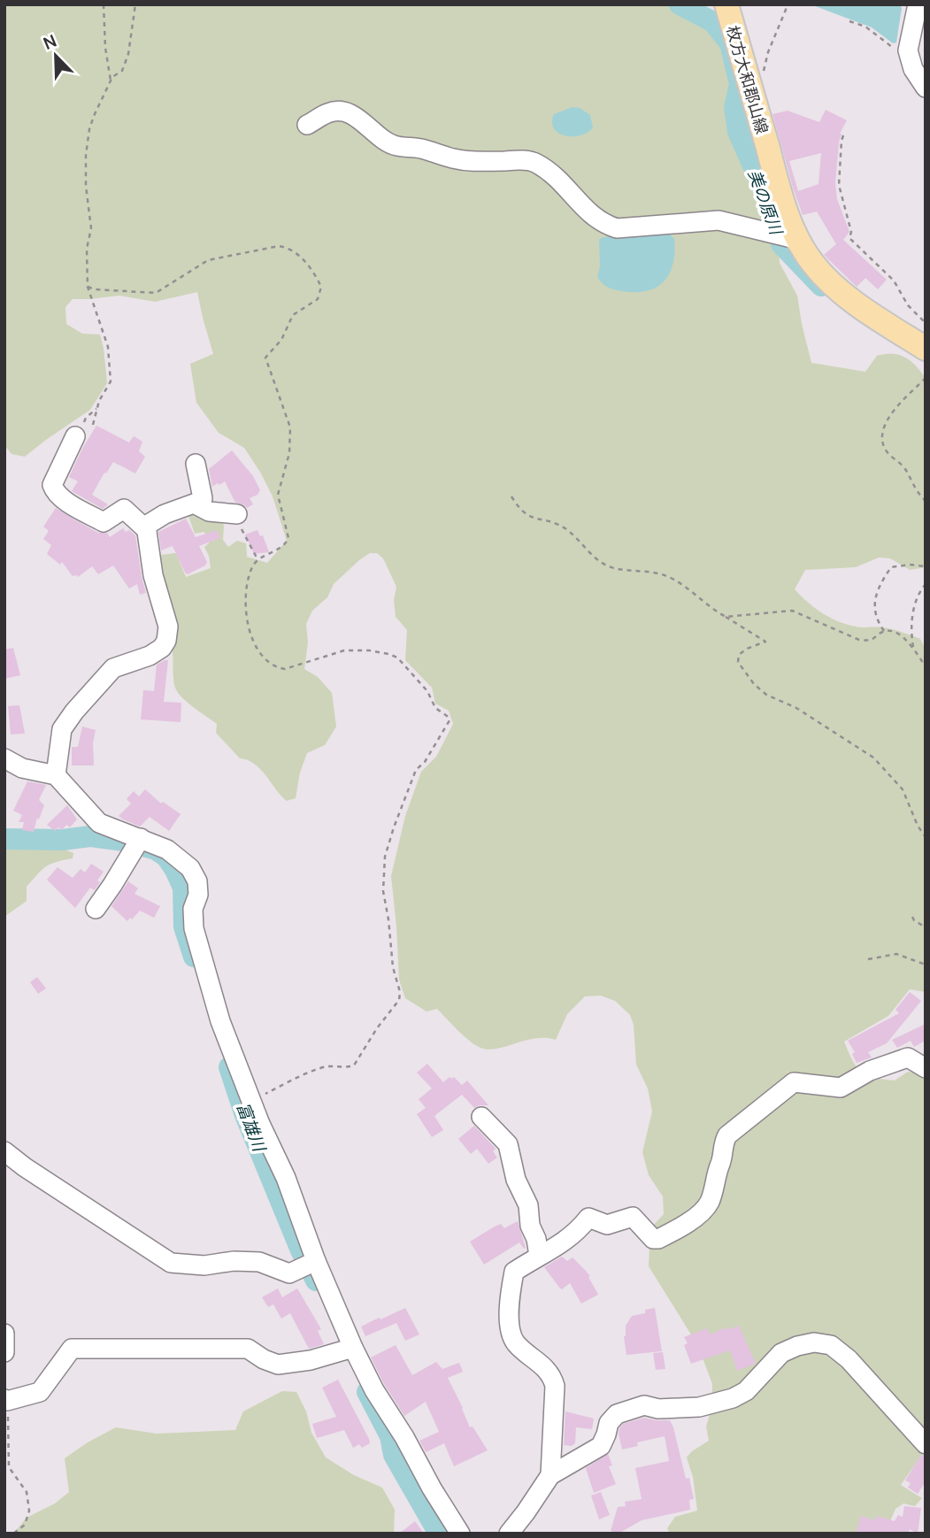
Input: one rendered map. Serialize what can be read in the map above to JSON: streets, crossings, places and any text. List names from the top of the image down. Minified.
{"streets":{"main road":["枚方大和郡山線"]},"water":["美の原川","富雄川"],"north":"top left"}
